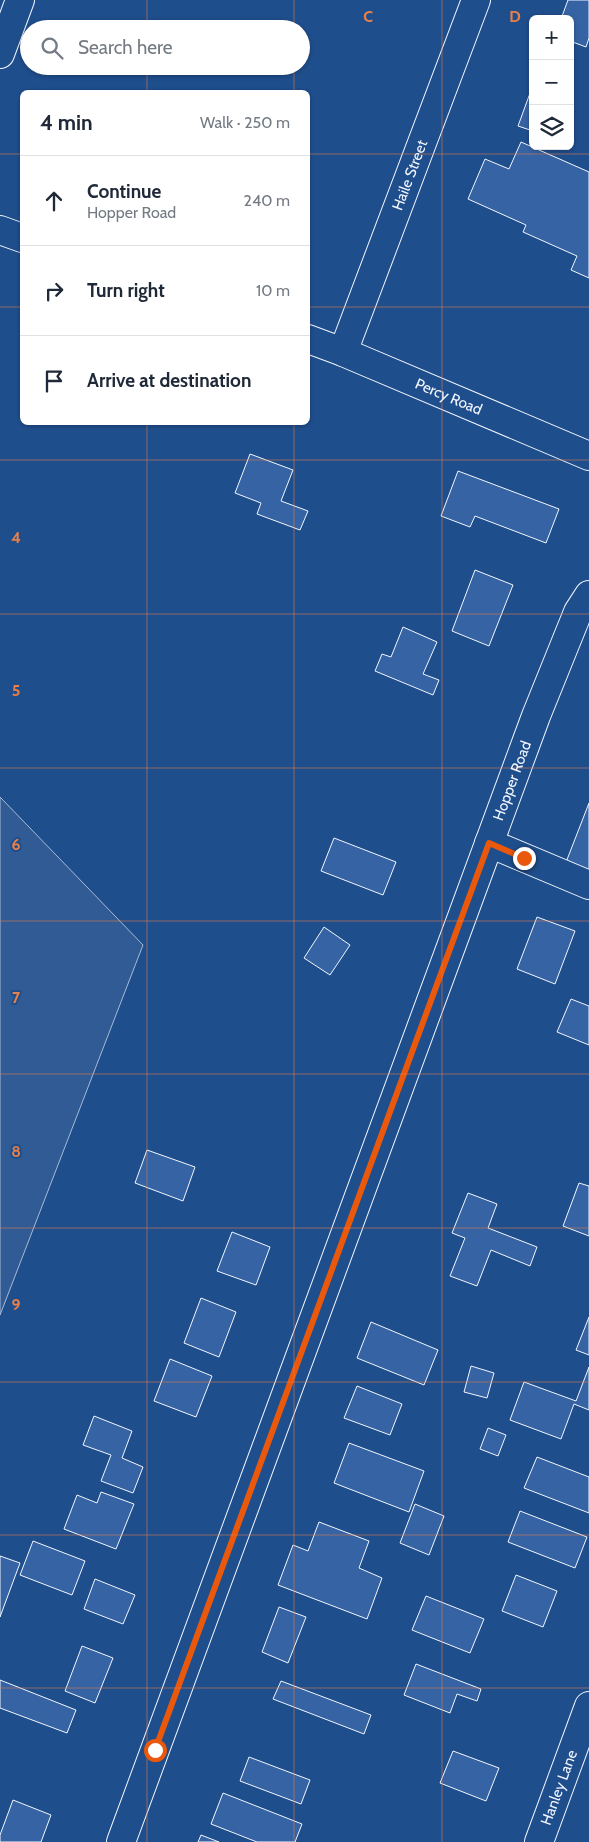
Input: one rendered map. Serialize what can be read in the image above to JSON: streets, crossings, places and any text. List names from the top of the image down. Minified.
{"streets":{"main road":["Haile Street","Percy Road","Hopper Road","Hanley Lane"]},"crossings":[["Haile Street","Percy Road"]],"page":{"map_buttons":["+","−"],"search":"Search here","heading":["4 min","Walk · 250 m"],"list":[["Continue","Hopper Road","240 m"],["Turn right","10 m"],"Arrive at destination"]},"grid":{"columns":["C","D"],"rows":["4","5","6","7","8","9"]}}
